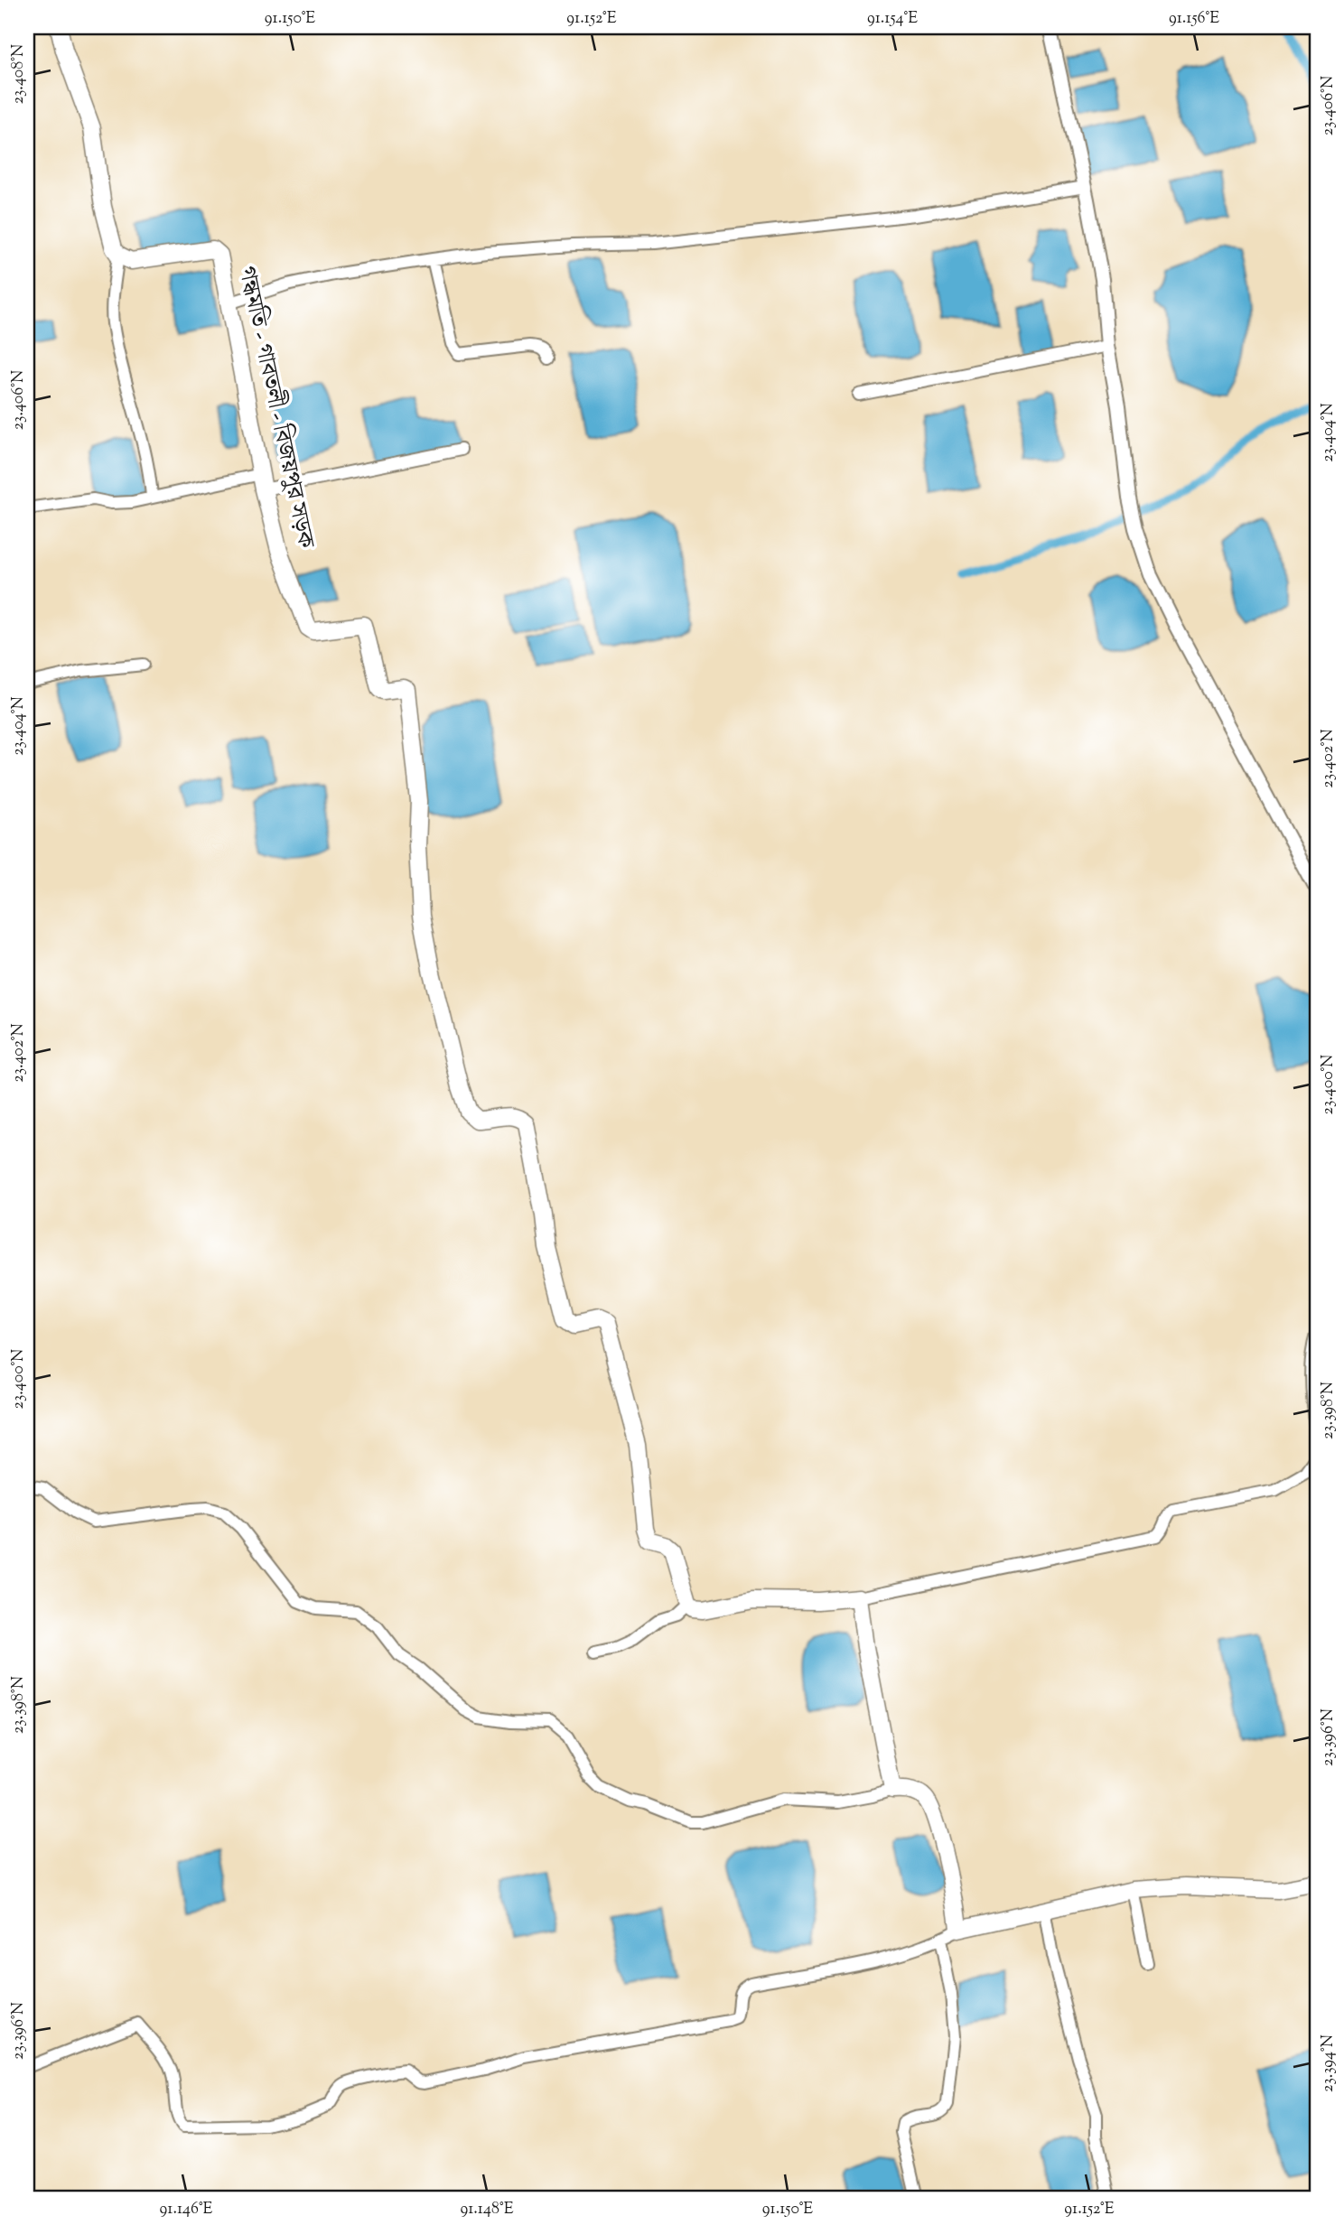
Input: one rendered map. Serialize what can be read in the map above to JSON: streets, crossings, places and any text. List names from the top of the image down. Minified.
{"streets":{"main road":["গন্ধমতি - গাবতলী - বিজয়পুর সড়ক"]},"coordinates":["91.150°E","91.152°E","91.154°E","91.156°E","23.408°N","23.406°N","23.404°N","23.402°N","23.400°N","23.398°N","23.396°N","23.394°N","91.146°E","91.148°E"]}
